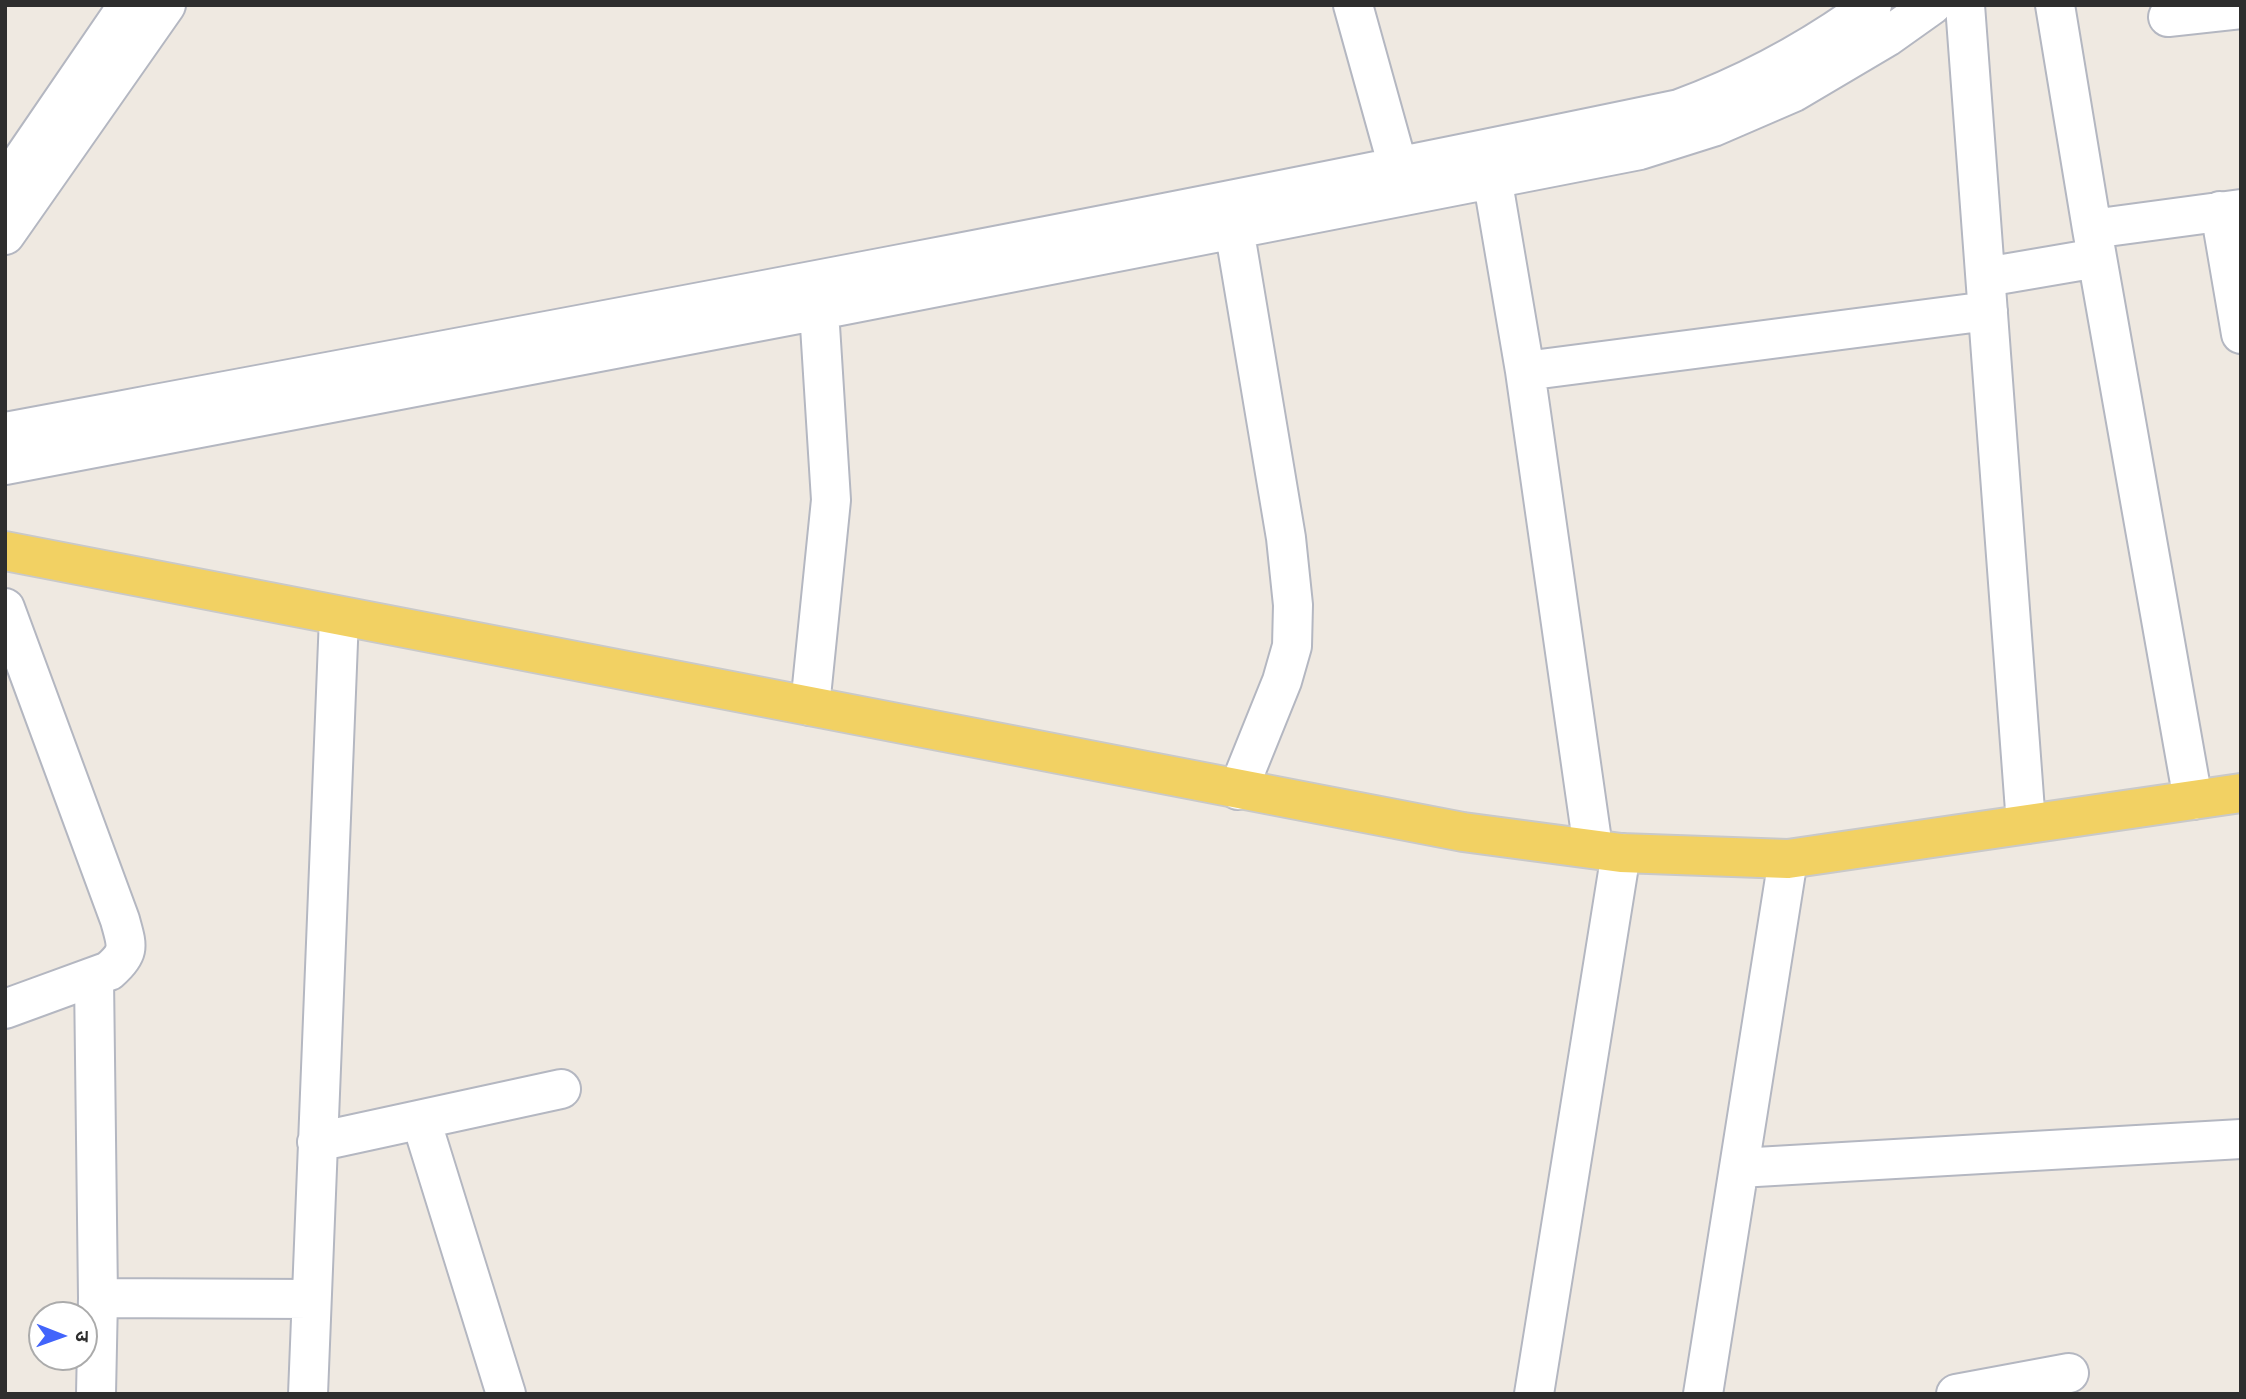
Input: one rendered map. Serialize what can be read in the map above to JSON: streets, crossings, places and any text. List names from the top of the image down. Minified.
{"north":"right"}
